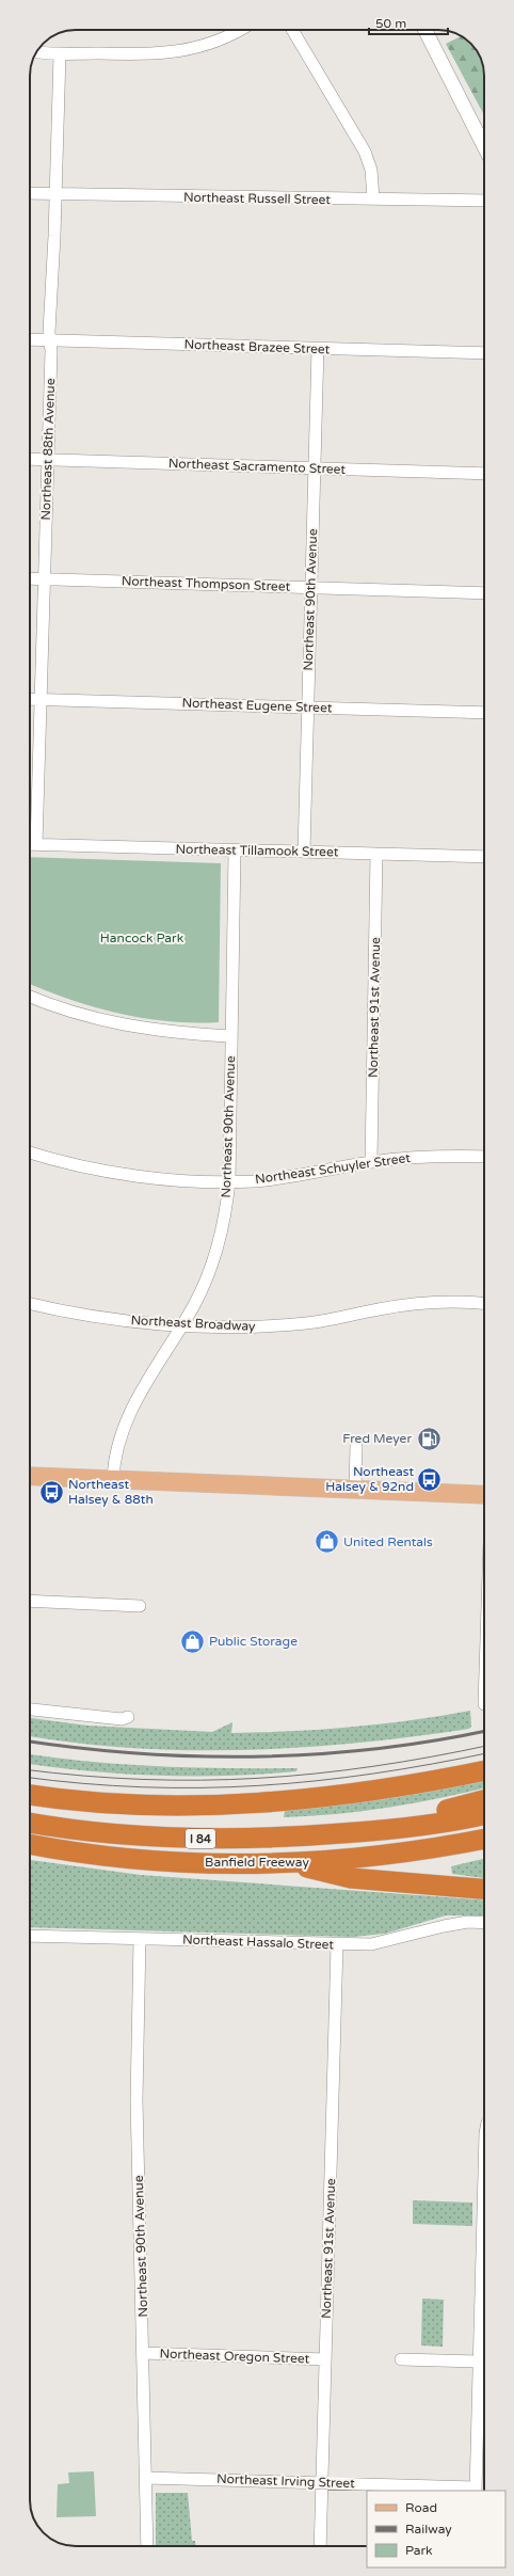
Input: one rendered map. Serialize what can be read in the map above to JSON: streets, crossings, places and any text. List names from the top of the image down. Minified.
{"streets":{"highway":["I 84","Banfield Freeway"],"street":["Northeast Russell Street","Northeast Brazee Street","Northeast 88th Avenue","Northeast Sacramento Street","Northeast Thompson Street","Northeast 90th Avenue","Northeast Eugene Street","Northeast Tillamook Street","Northeast 91st Avenue","Northeast Schuyler Street","Northeast Broadway","Northeast Hassalo Street","Northeast Oregon Street","Northeast Irving Street"]},"crossings":[["Northeast Russell Street","Northeast 88th Avenue"],["Northeast Brazee Street","Northeast 88th Avenue"],["Northeast Brazee Street","Northeast 90th Avenue"],["Northeast 88th Avenue","Northeast Sacramento Street"],["Northeast 88th Avenue","Northeast Thompson Street"],["Northeast 88th Avenue","Northeast Eugene Street"],["Northeast 88th Avenue","Northeast Tillamook Street"],["Northeast Sacramento Street","Northeast 90th Avenue"],["Northeast Thompson Street","Northeast 90th Avenue"],["Northeast 90th Avenue","Northeast Eugene Street"],["Northeast 90th Avenue","Northeast Tillamook Street"],["Northeast 90th Avenue","Northeast Schuyler Street"],["Northeast 90th Avenue","Northeast Broadway"],["Northeast 90th Avenue","Northeast Hassalo Street"],["Northeast 90th Avenue","Northeast Oregon Street"],["Northeast 90th Avenue","Northeast Irving Street"],["Northeast Tillamook Street","Northeast 91st Avenue"],["Northeast 91st Avenue","Northeast Schuyler Street"],["Northeast 91st Avenue","Northeast Hassalo Street"],["Northeast 91st Avenue","Northeast Oregon Street"],["Northeast 91st Avenue","Northeast Irving Street"]],"parks":["Hancock Park"],"places":{"fuel station":["Fred Meyer"],"bus stop":["Northeast Halsey & 92nd","Northeast Halsey & 88th"],"shop":["United Rentals","Public Storage"]},"legend":["Road","Railway","Park"],"scale_bar":"50 m"}
